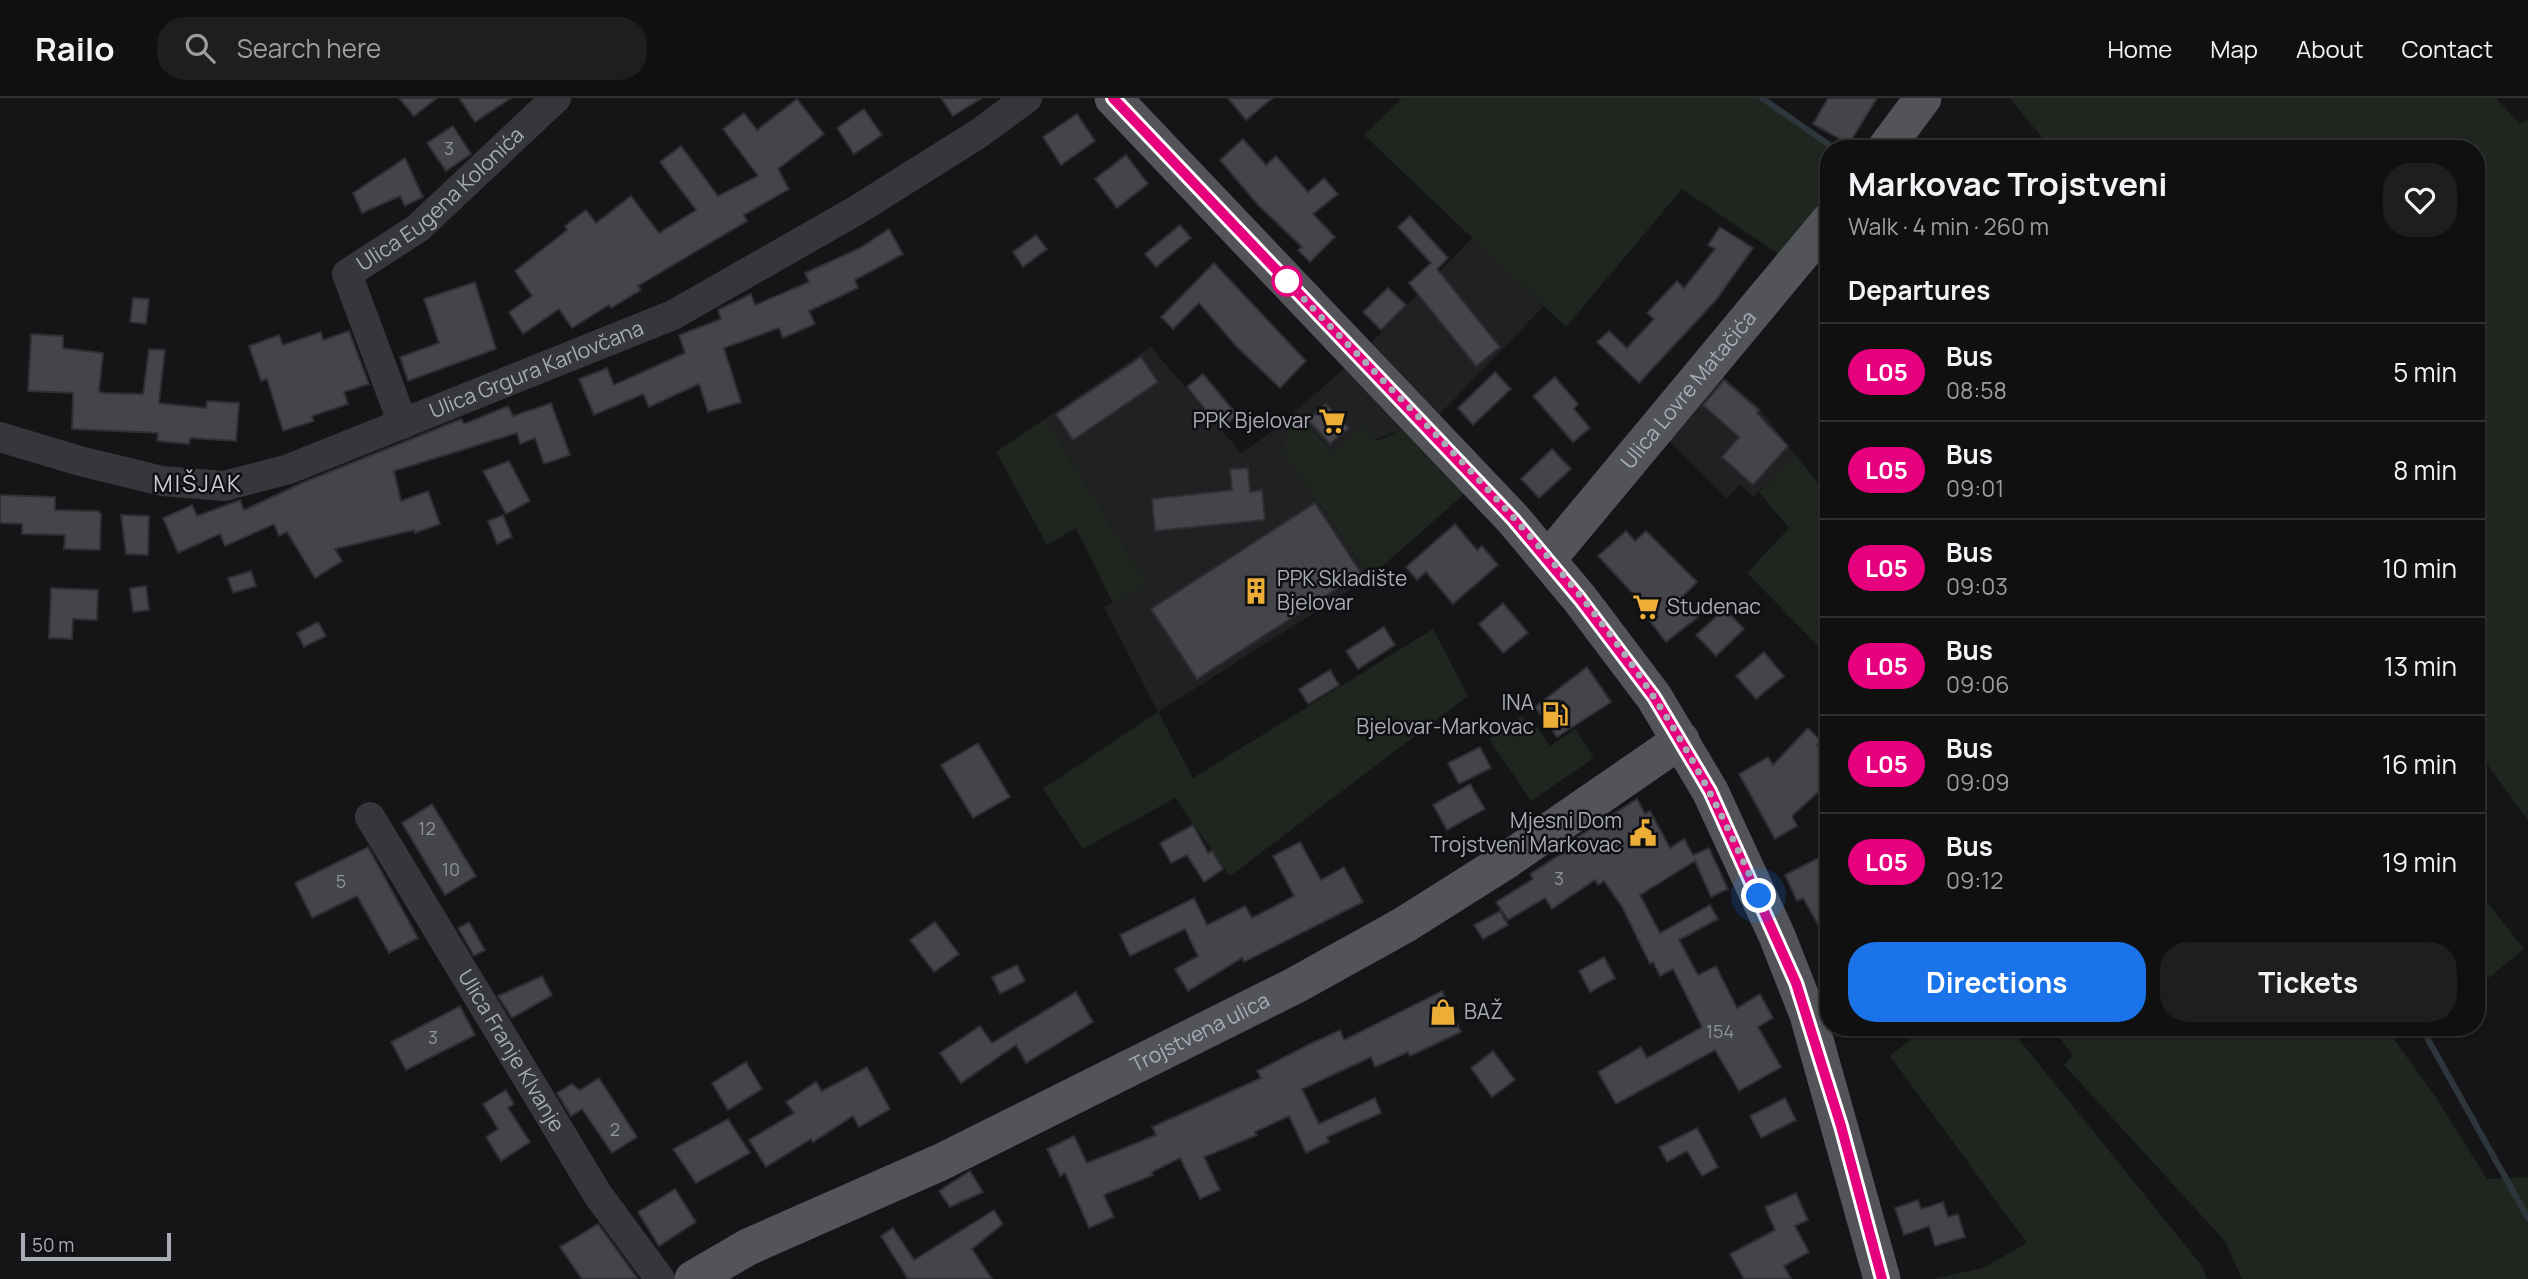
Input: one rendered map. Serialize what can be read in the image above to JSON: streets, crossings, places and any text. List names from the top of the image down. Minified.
{"streets":{"main road":["Ulica Lovre Matačića","Trojstvena ulica"],"street":["Ulica Eugena Kolonića","Ulica Grgura Karlovčana","Ulica Franje Klvanje"]},"crossings":[["Ulica Eugena Kolonića","Ulica Grgura Karlovčana"]],"districts":["MIŠJAK"],"places":{"supermarket":["PPK Bjelovar","Studenac"],"building":["PPK Skladište Bjelovar"],"fuel station":["INA Bjelovar-Markovac"],"public building":["Mjesni Dom Trojstveni Markovac"],"shop":["BAŽ"]},"lines":["bus line L05"],"house_numbers":["3","12","10","3","5","154","3","2"],"scale_bar":"50 m","page":{"header":"Railo","search":"Search here","nav":["Home","Map","About","Contact"],"heading":[["Markovac Trojstveni","Walk · 4 min · 260 m"],"Departures"],"list":[{"mark":"L05","name":"Bus","note":"08:58","value":"5 min"},{"mark":"L05","name":"Bus","note":"09:01","value":"8 min"},{"mark":"L05","name":"Bus","note":"09:03","value":"10 min"},{"mark":"L05","name":"Bus","note":"09:06","value":"13 min"},{"mark":"L05","name":"Bus","note":"09:09","value":"16 min"},{"mark":"L05","name":"Bus","note":"09:12","value":"19 min"}],"buttons":["Directions","Tickets"],"scale":"50 m"}}
